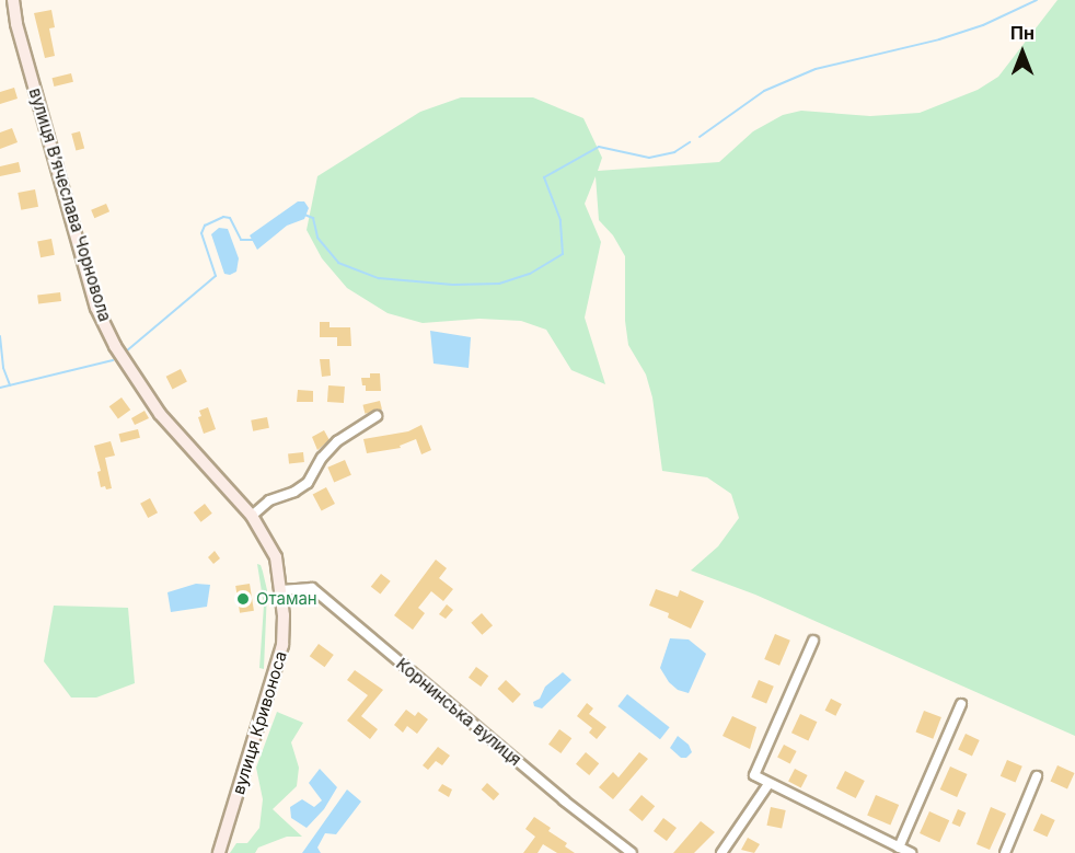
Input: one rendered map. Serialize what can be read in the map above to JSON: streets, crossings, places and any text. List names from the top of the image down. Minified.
{"streets":{"main road":["вулиця Вʼячеслава Чорновола","вулиця Кривоноса"],"street":["Корнинська вулиця"]},"crossings":[["вулиця Вʼячеслава Чорновола","Корнинська вулиця"],["вулиця Вʼячеслава Чорновола","вулиця Кривоноса"],["Корнинська вулиця","вулиця Кривоноса"]],"places":["Отаман"],"north":"top"}
